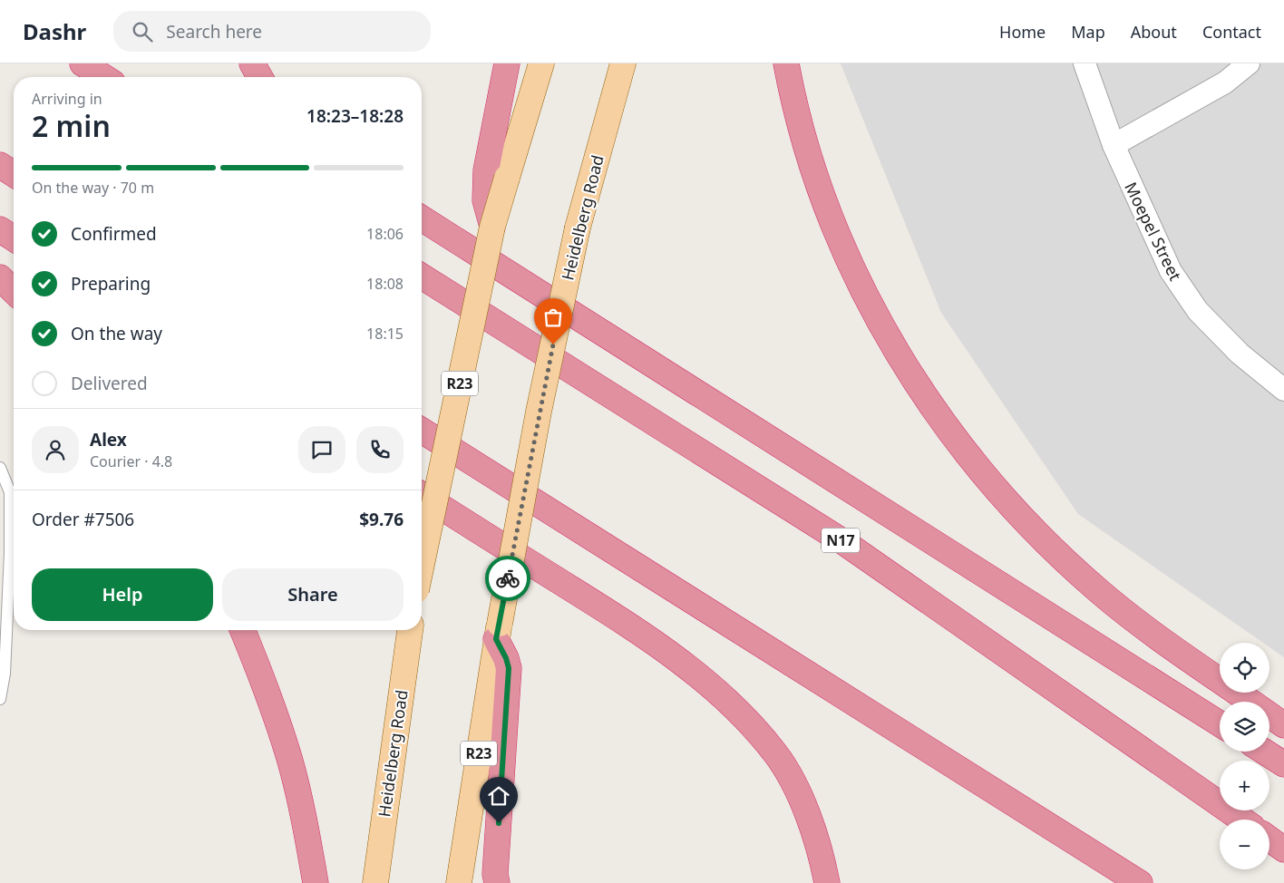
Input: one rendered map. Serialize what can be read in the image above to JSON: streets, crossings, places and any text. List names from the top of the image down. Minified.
{"streets":{"highway":["N17"],"main road":["Heidelberg Road","R23"],"street":["Moepel Street"]},"page":{"header":"Dashr","search":"Search here","nav":["Home","Map","About","Contact"],"heading":["2 min","Arriving in","18:23–18:28"],"panel":["Alex","Courier · 4.8","Order #7506","$9.76"],"bar":"On the way · 70 m","list":[["Confirmed","18:06"],["Preparing","18:08"],["On the way","18:15"],"Delivered"],"buttons":["Help","Share"],"map_buttons":["+","−"]}}
